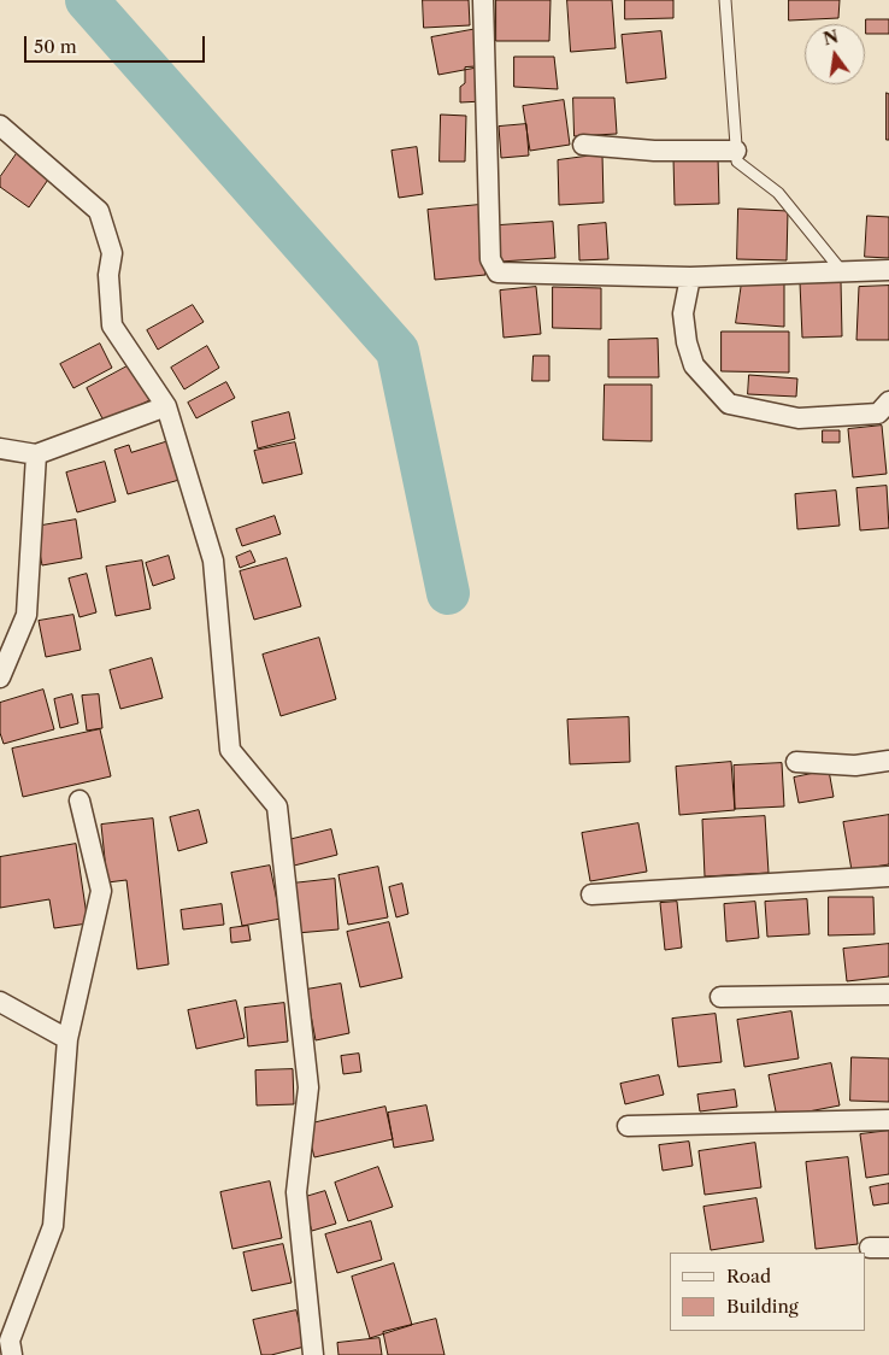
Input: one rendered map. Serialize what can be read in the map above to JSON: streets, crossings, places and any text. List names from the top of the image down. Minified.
{"legend":["Road","Building"],"scale_bar":"50 m","north":"top"}
